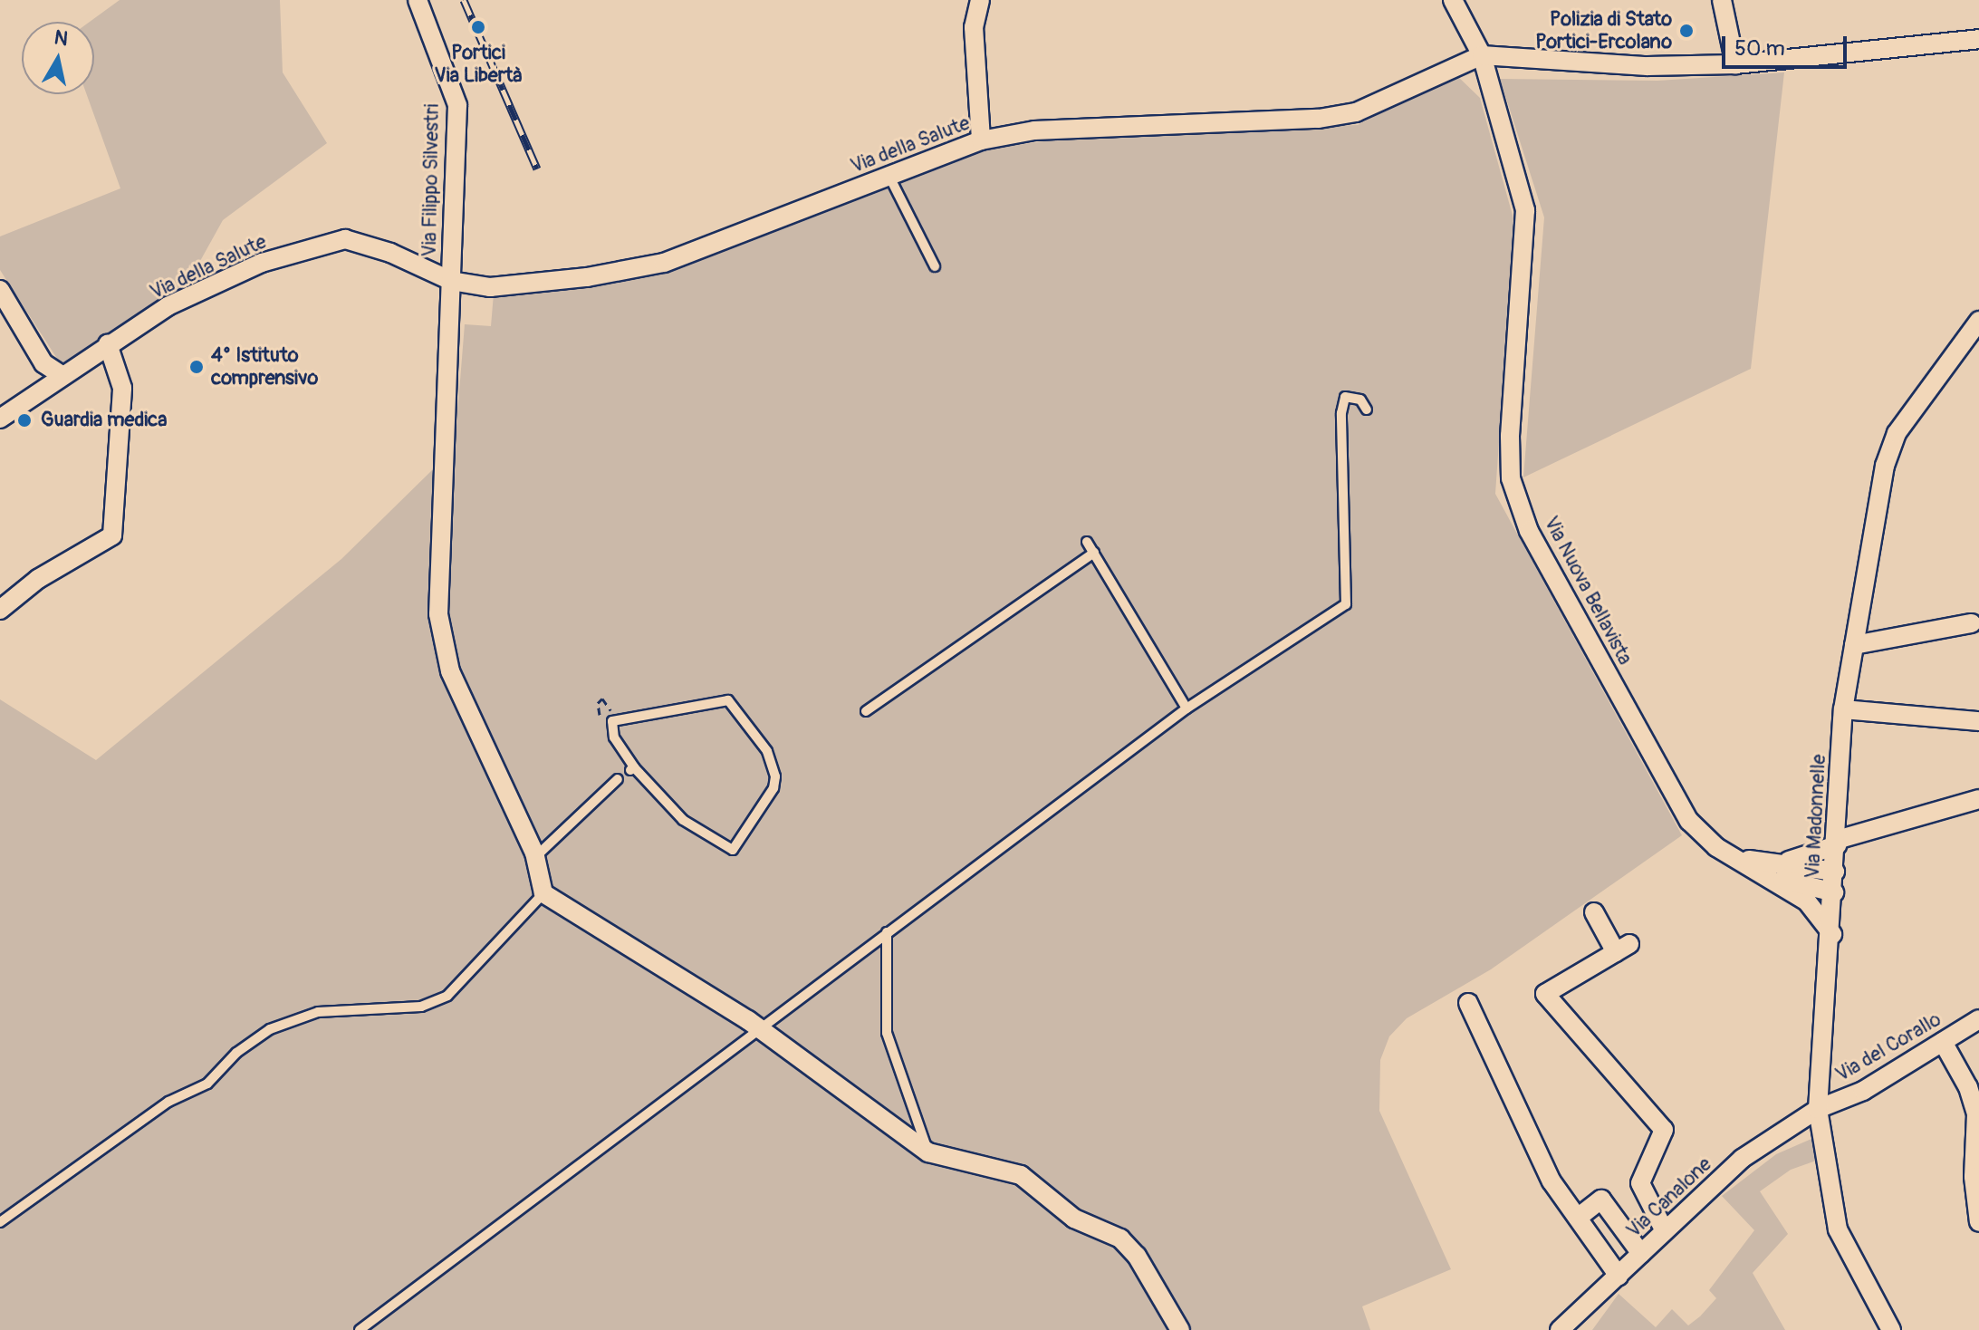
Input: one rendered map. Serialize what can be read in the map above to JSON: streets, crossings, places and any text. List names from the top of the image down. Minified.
{"streets":{"street":["Via della Salute","Via Filippo Silvestri","Via Nuova Bellavista","Via Madonnelle","Via del Corallo","Via Canalone"]},"crossings":[["Via della Salute","Via Filippo Silvestri"],["Via della Salute","Via Nuova Bellavista"],["Via Madonnelle","Via del Corallo"],["Via Madonnelle","Via Canalone"],["Via del Corallo","Via Canalone"]],"places":["Portici Via Libertà","Polizia di Stato Portici-Ercolano","4° Istituto comprensivo","Guardia medica"],"scale_bar":"50 m","north":"top"}
